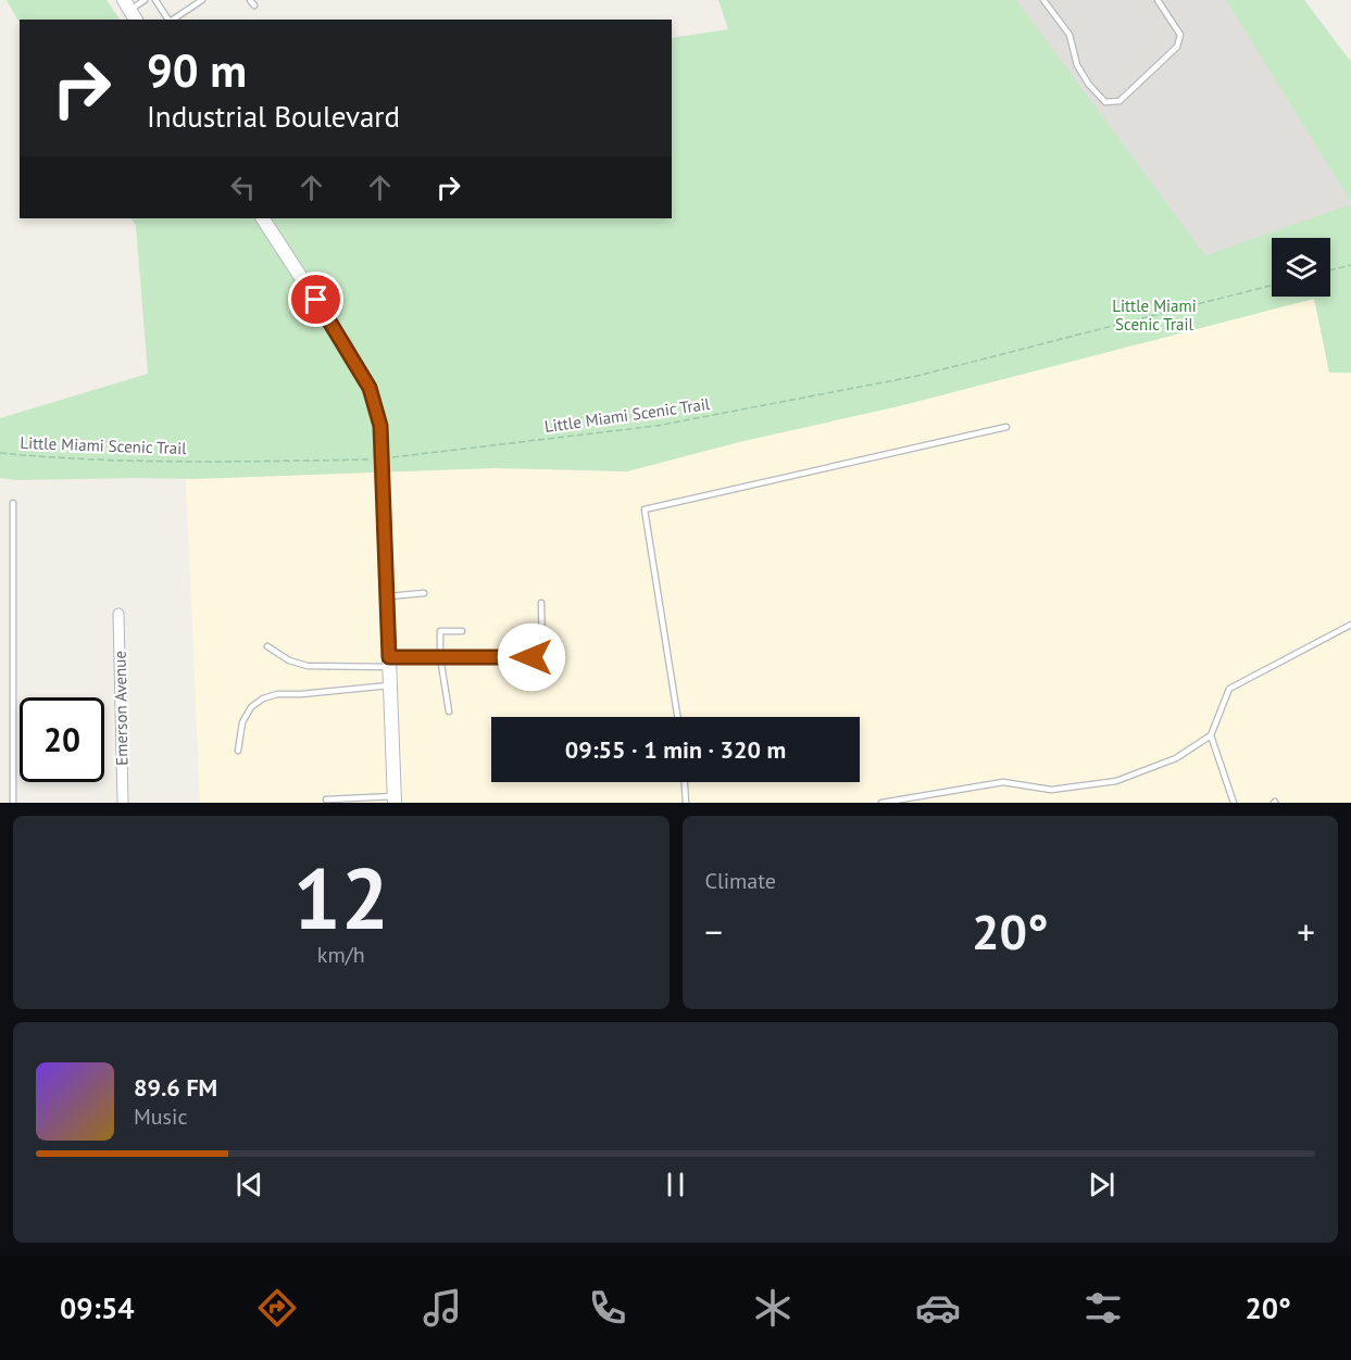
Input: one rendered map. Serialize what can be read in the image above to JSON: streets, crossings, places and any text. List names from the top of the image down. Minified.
{"streets":{"street":["Emerson Avenue"],"path":["Little Miami Scenic Trail"]},"parks":["Little Miami Scenic Trail"],"page":{"turn":["90 m","Industrial Boulevard"],"limit":"20","trip":"09:55 · 1 min · 320 m","tile":[["12","km/h"],"Climate"],"heat":["−","20°","+"],"song":["89.6 FM","Music"],"tabs":["09:54","20°"]}}
